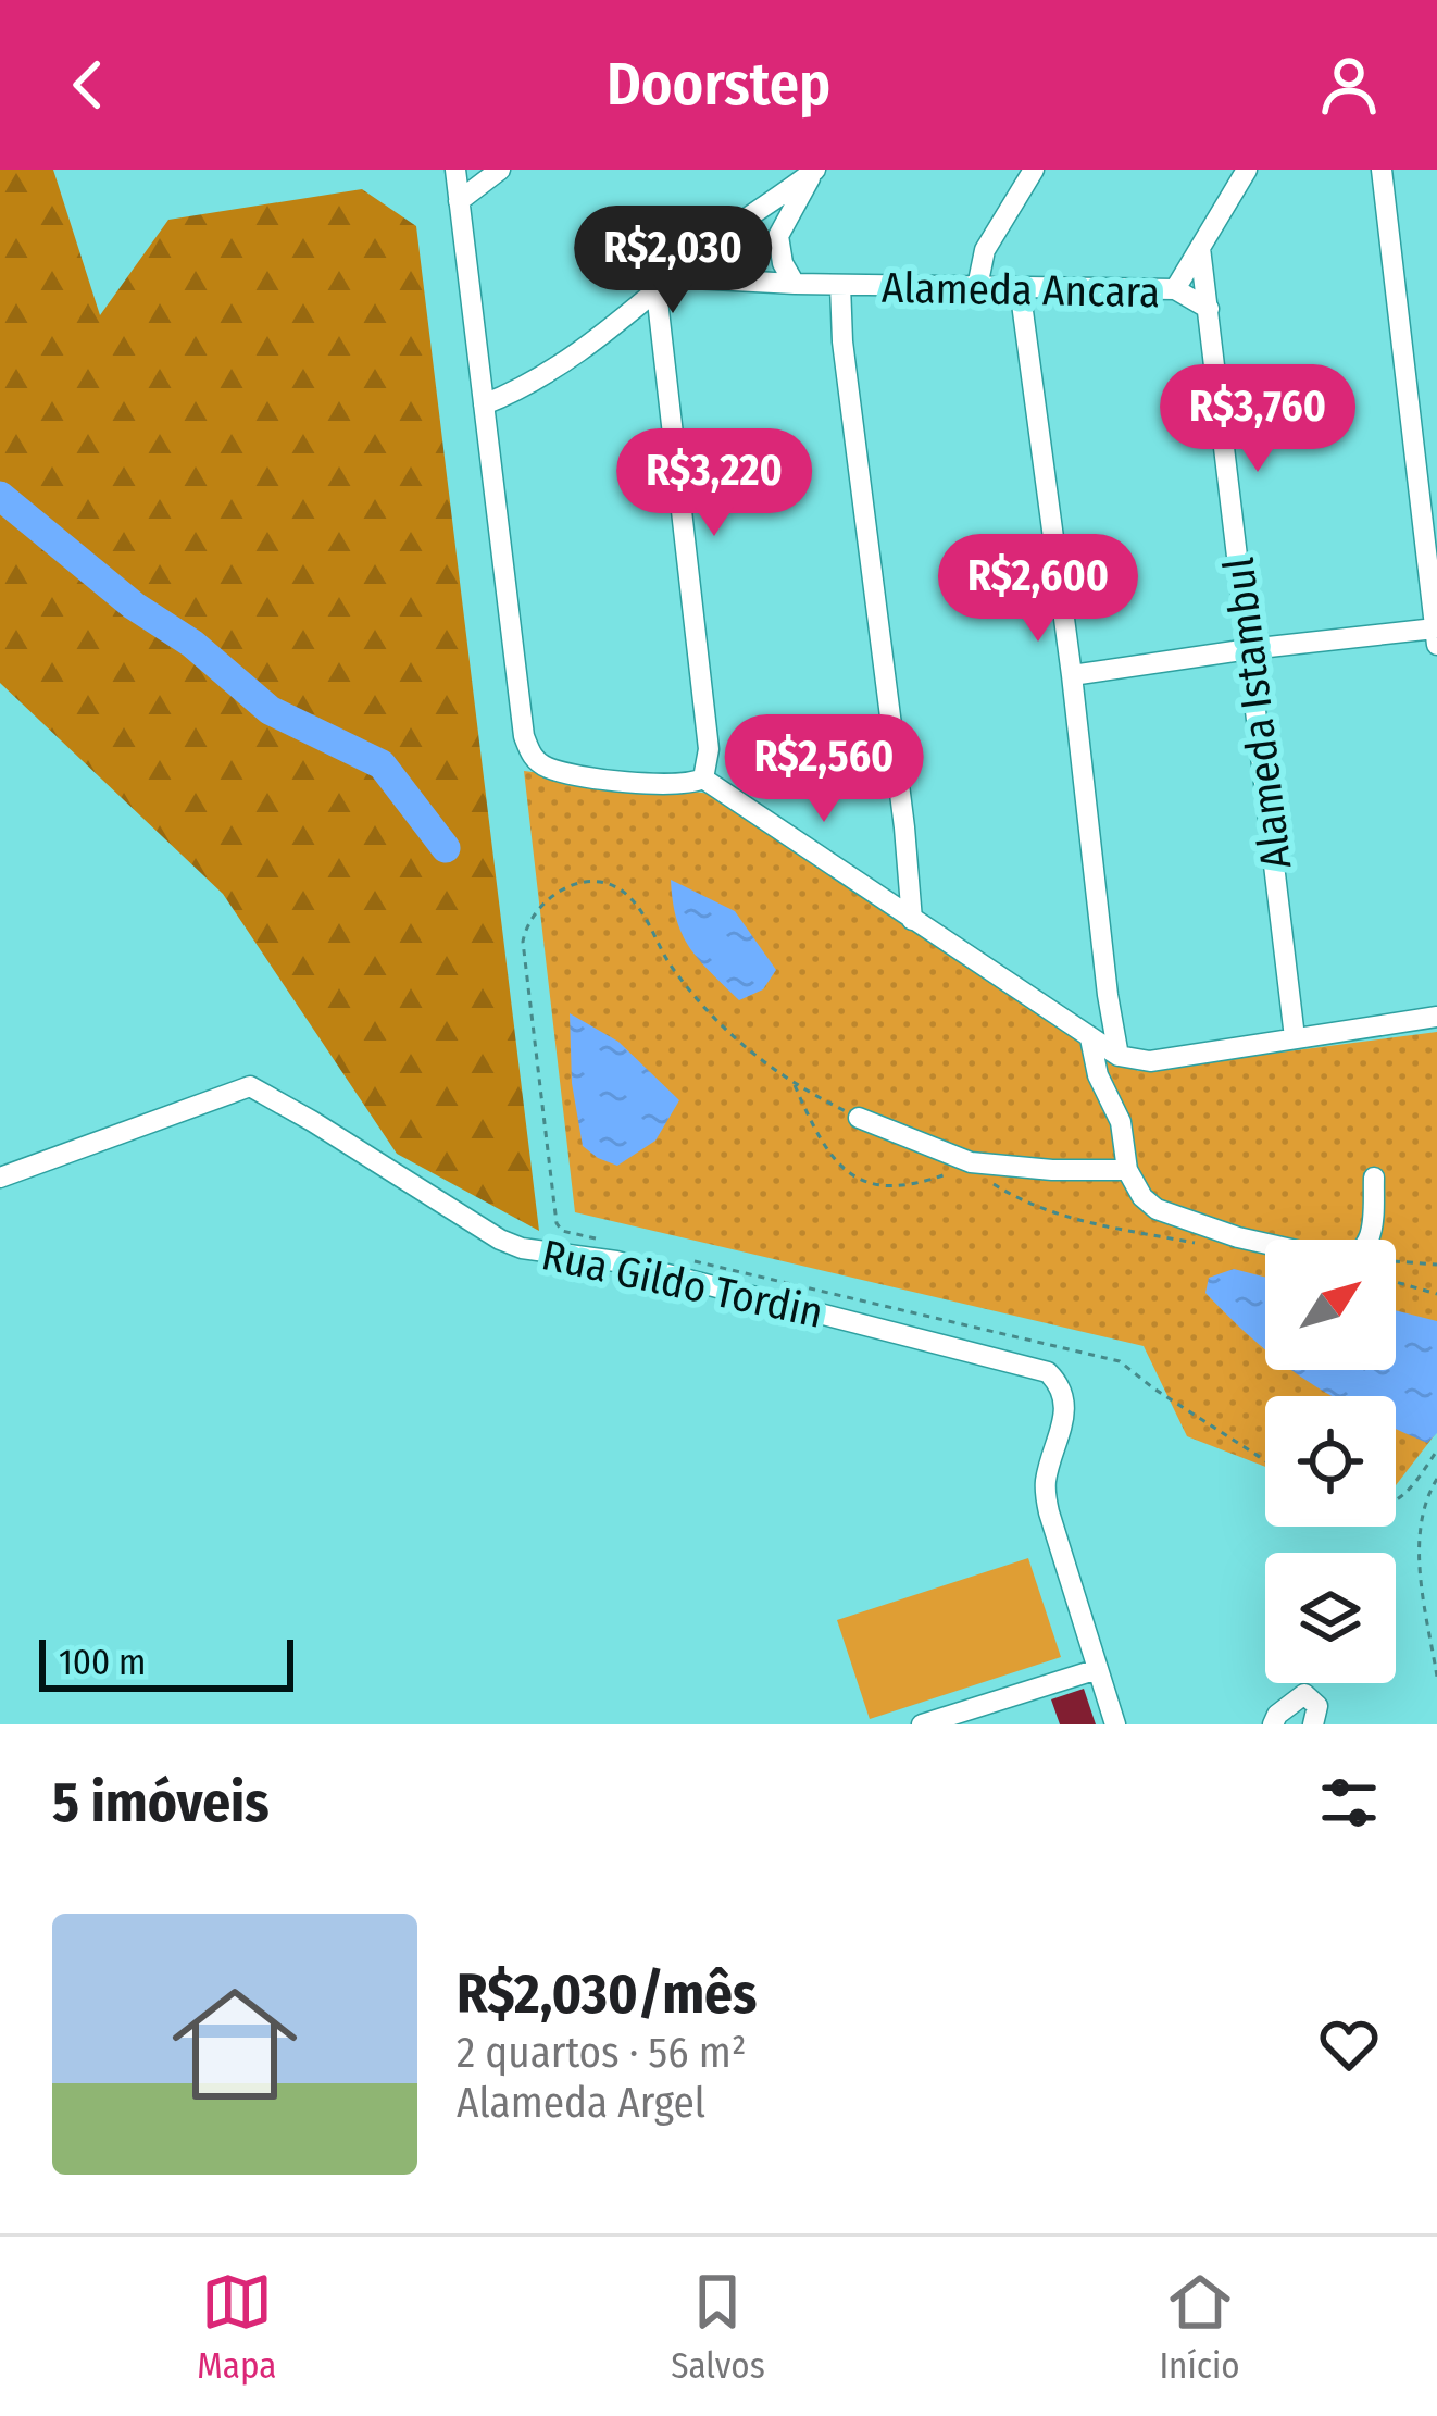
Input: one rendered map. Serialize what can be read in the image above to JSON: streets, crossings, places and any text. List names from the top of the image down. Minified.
{"streets":{"street":["Alameda Ancara","Alameda Istambul","Rua Gildo Tordin"]},"crossings":[["Alameda Ancara","Alameda Istambul"]],"scale_bar":"100 m","north":"top right","page":{"header":"Doorstep","price":["R$2,030","R$3,760","R$3,220","R$2,600","R$2,560"],"scale":"100 m","heading":"5 imóveis","list":[{"name":"R$2,030/mês","note":"2 quartos · 56 m² · Alameda Argel"}],"tabs":["Mapa","Salvos","Início"]}}
